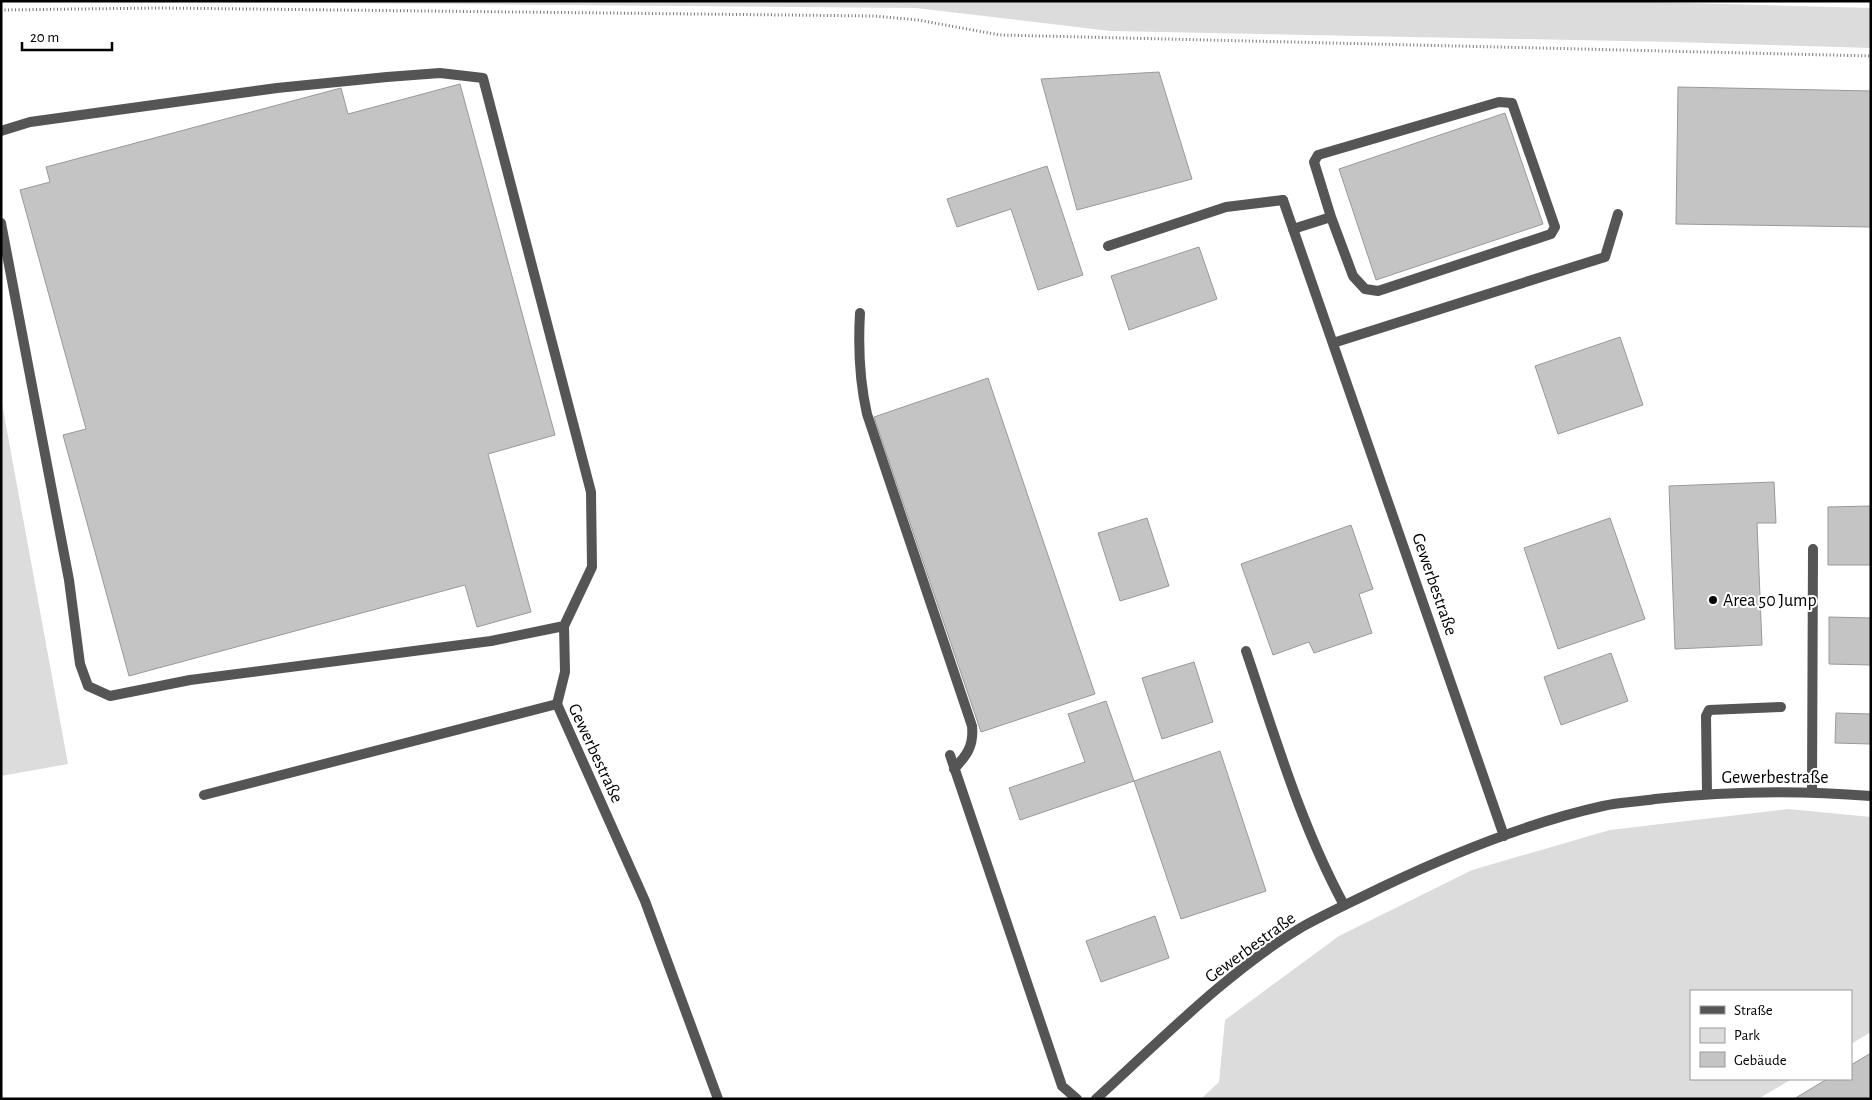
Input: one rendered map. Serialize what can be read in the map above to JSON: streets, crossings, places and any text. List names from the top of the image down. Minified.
{"streets":{"street":["Gewerbestraße"]},"places":["Area 50 Jump"],"legend":["Straße","Park","Gebäude"],"scale_bar":"20 m"}
